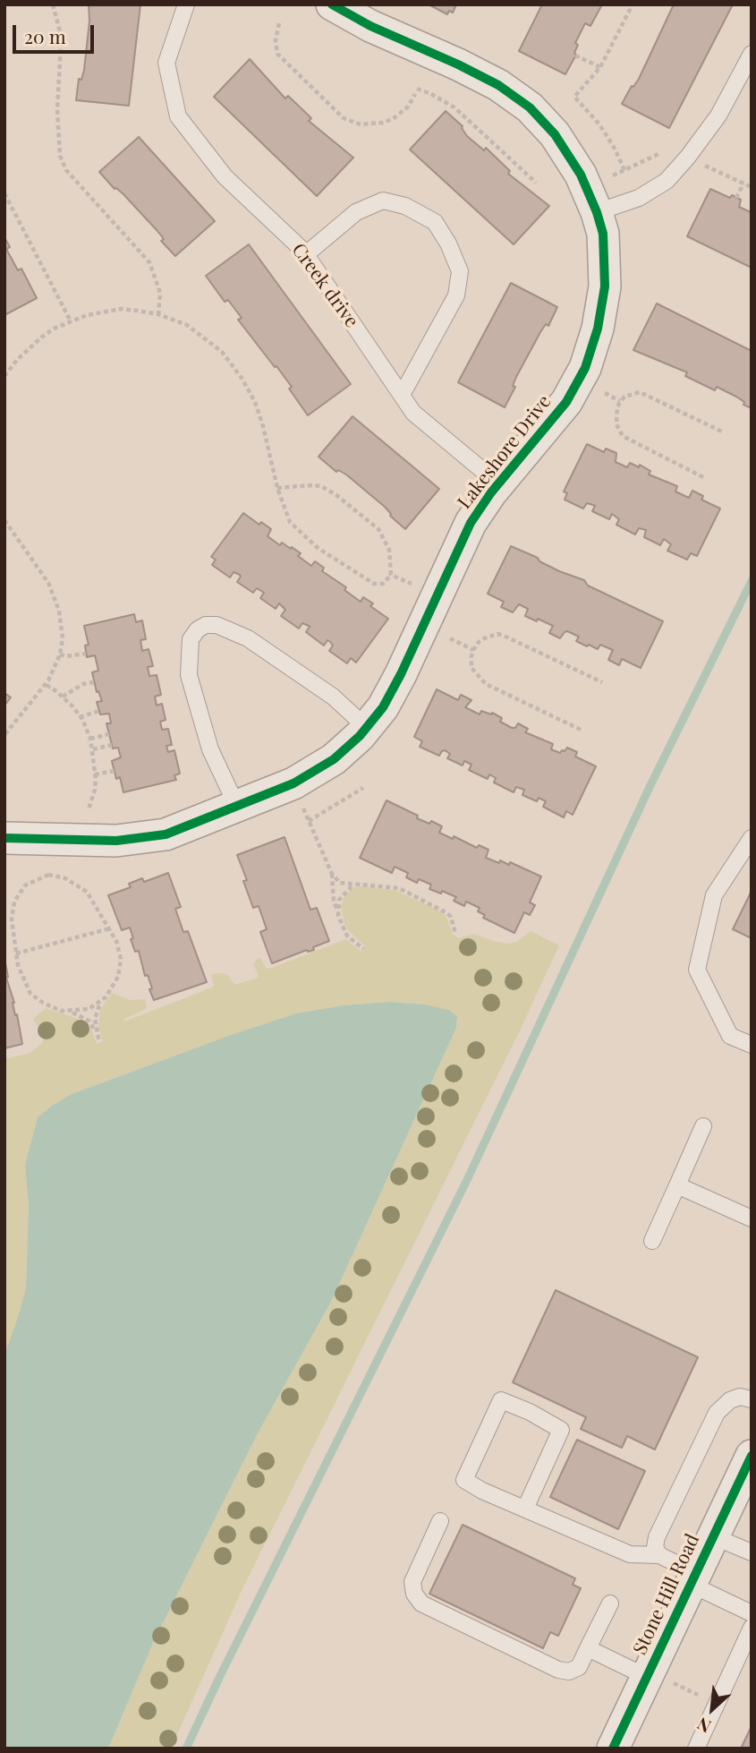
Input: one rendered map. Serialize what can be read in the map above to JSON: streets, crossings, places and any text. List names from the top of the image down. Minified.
{"streets":{"street":["Lakeshore Drive","Stone Hill Road"],"lane":["Creek drive"]},"crossings":[["Creek drive","Lakeshore Drive"]],"scale_bar":"20 m","north":"bottom left"}
